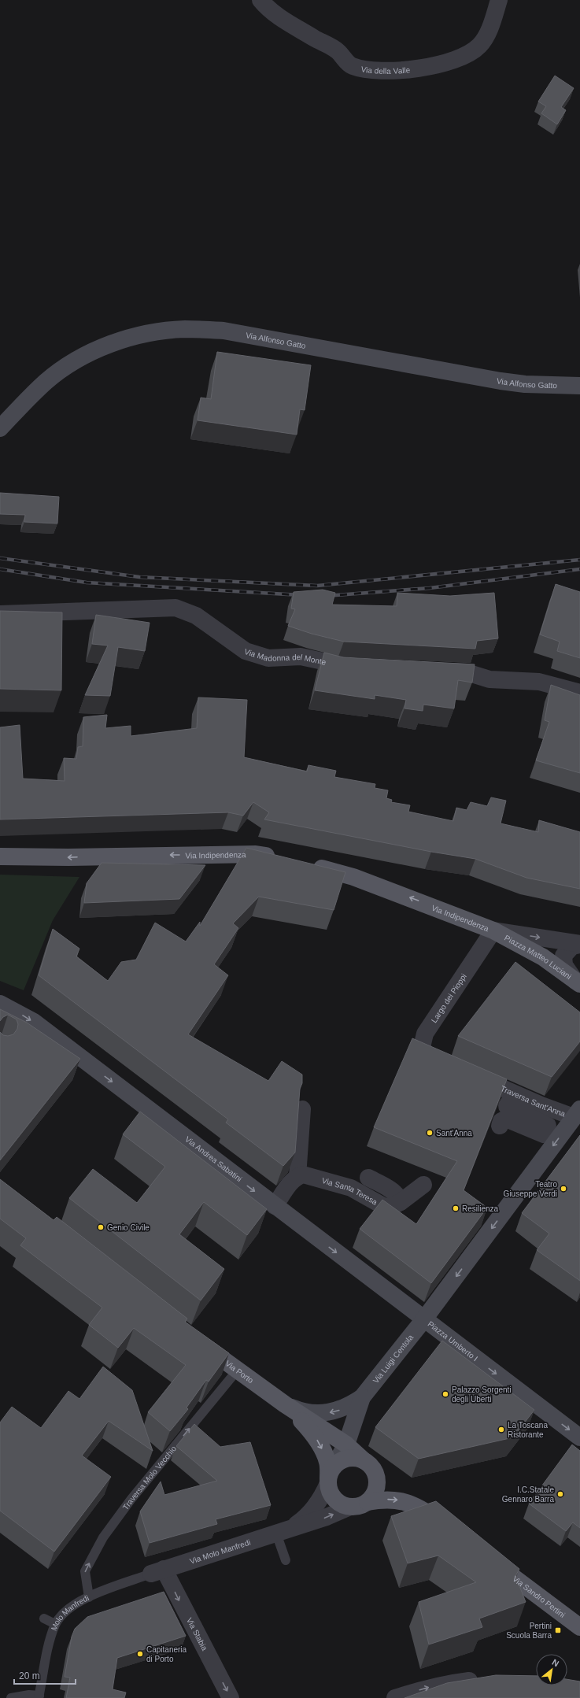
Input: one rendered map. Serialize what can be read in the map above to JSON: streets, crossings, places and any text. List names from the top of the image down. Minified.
{"streets":{"main road":["Via Alfonso Gatto","Via Indipendenza","Piazza Matteo Luciani","Via Andrea Sabatini","Piazza Umberto I","Via Luigi Centola","Via Porto","Via Sandro Pertini"],"street":["Via della Valle","Via Madonna del Monte","Largo dei Pioppi","Traversa Sant'Anna","Via Santa Teresa","Via Molo Manfredi","Via Stabia"],"lane":["Traversa Molo Vecchio","Molo Manfredi"]},"crossings":[["Via Indipendenza","Piazza Matteo Luciani"],["Via Indipendenza","Largo dei Pioppi"],["Piazza Matteo Luciani","Largo dei Pioppi"],["Traversa Sant'Anna","Piazza Umberto I"],["Via Andrea Sabatini","Piazza Umberto I"],["Via Andrea Sabatini","Via Luigi Centola"],["Piazza Umberto I","Via Luigi Centola"],["Via Luigi Centola","Via Porto"],["Via Luigi Centola","Via Molo Manfredi"],["Via Porto","Traversa Molo Vecchio"],["Via Porto","Via Molo Manfredi"],["Traversa Molo Vecchio","Molo Manfredi"],["Via Molo Manfredi","Molo Manfredi"],["Via Molo Manfredi","Via Stabia"],["Molo Manfredi","Via Stabia"]],"one_way":["Via Indipendenza","Piazza Matteo Luciani","Via Andrea Sabatini","Traversa Molo Vecchio","Via Stabia"],"places":{"other":["Sant'Anna","Teatro Giuseppe Verdi","Resilienza","Genio Civile","Palazzo Sorgenti degli Uberti","La Toscana Ristorante","I.C.Statale Gennaro Barra","Capitaneria di Porto"],"transit":["Pertini Scuola Barra"]},"scale_bar":"20 m","north":"top right"}
